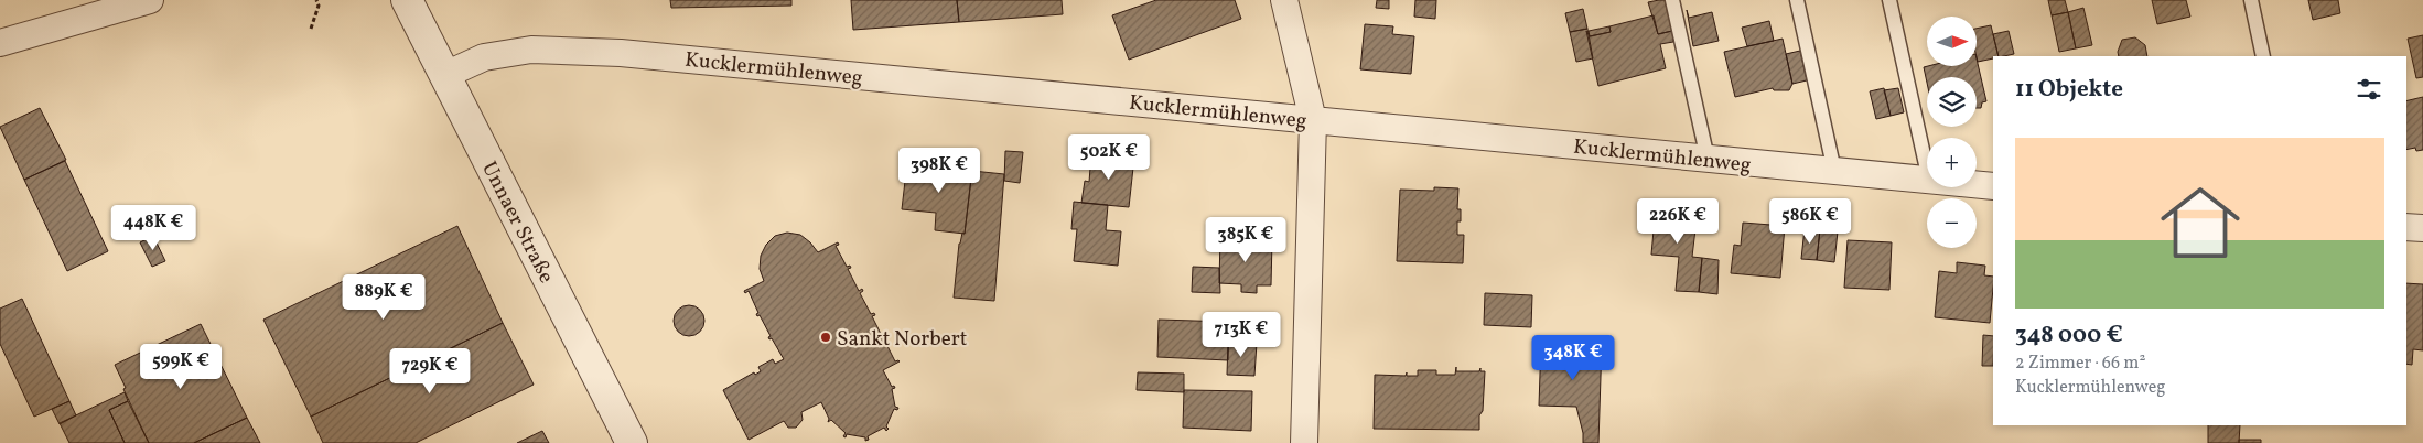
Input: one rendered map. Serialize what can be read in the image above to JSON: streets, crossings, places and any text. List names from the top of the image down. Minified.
{"streets":{"street":["Kucklermühlenweg","Unnaer Straße"]},"crossings":[["Kucklermühlenweg","Unnaer Straße"]],"places":["Sankt Norbert"],"north":"right","page":{"map_buttons":["+","−"],"heading":"11 Objekte","list":[{"name":"348 000 €","note":"2 Zimmer · 66 m² · Kucklermühlenweg"}],"price":["502K €","398K €","226K €","586K €","448K €","385K €","889K €","713K €","348K €","599K €","729K €"]}}
